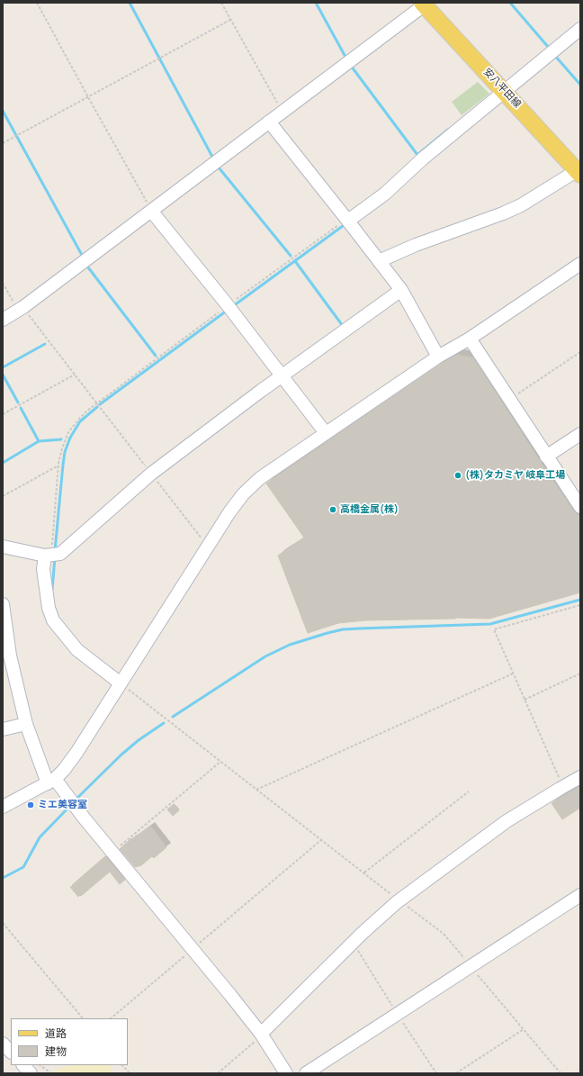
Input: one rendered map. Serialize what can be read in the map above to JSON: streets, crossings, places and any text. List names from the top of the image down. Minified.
{"streets":{"main road":["安八平田線"]},"places":["(株)タカミヤ 岐阜工場","高橋金属(株)","ミエ美容室"],"legend":["道路","建物"]}
